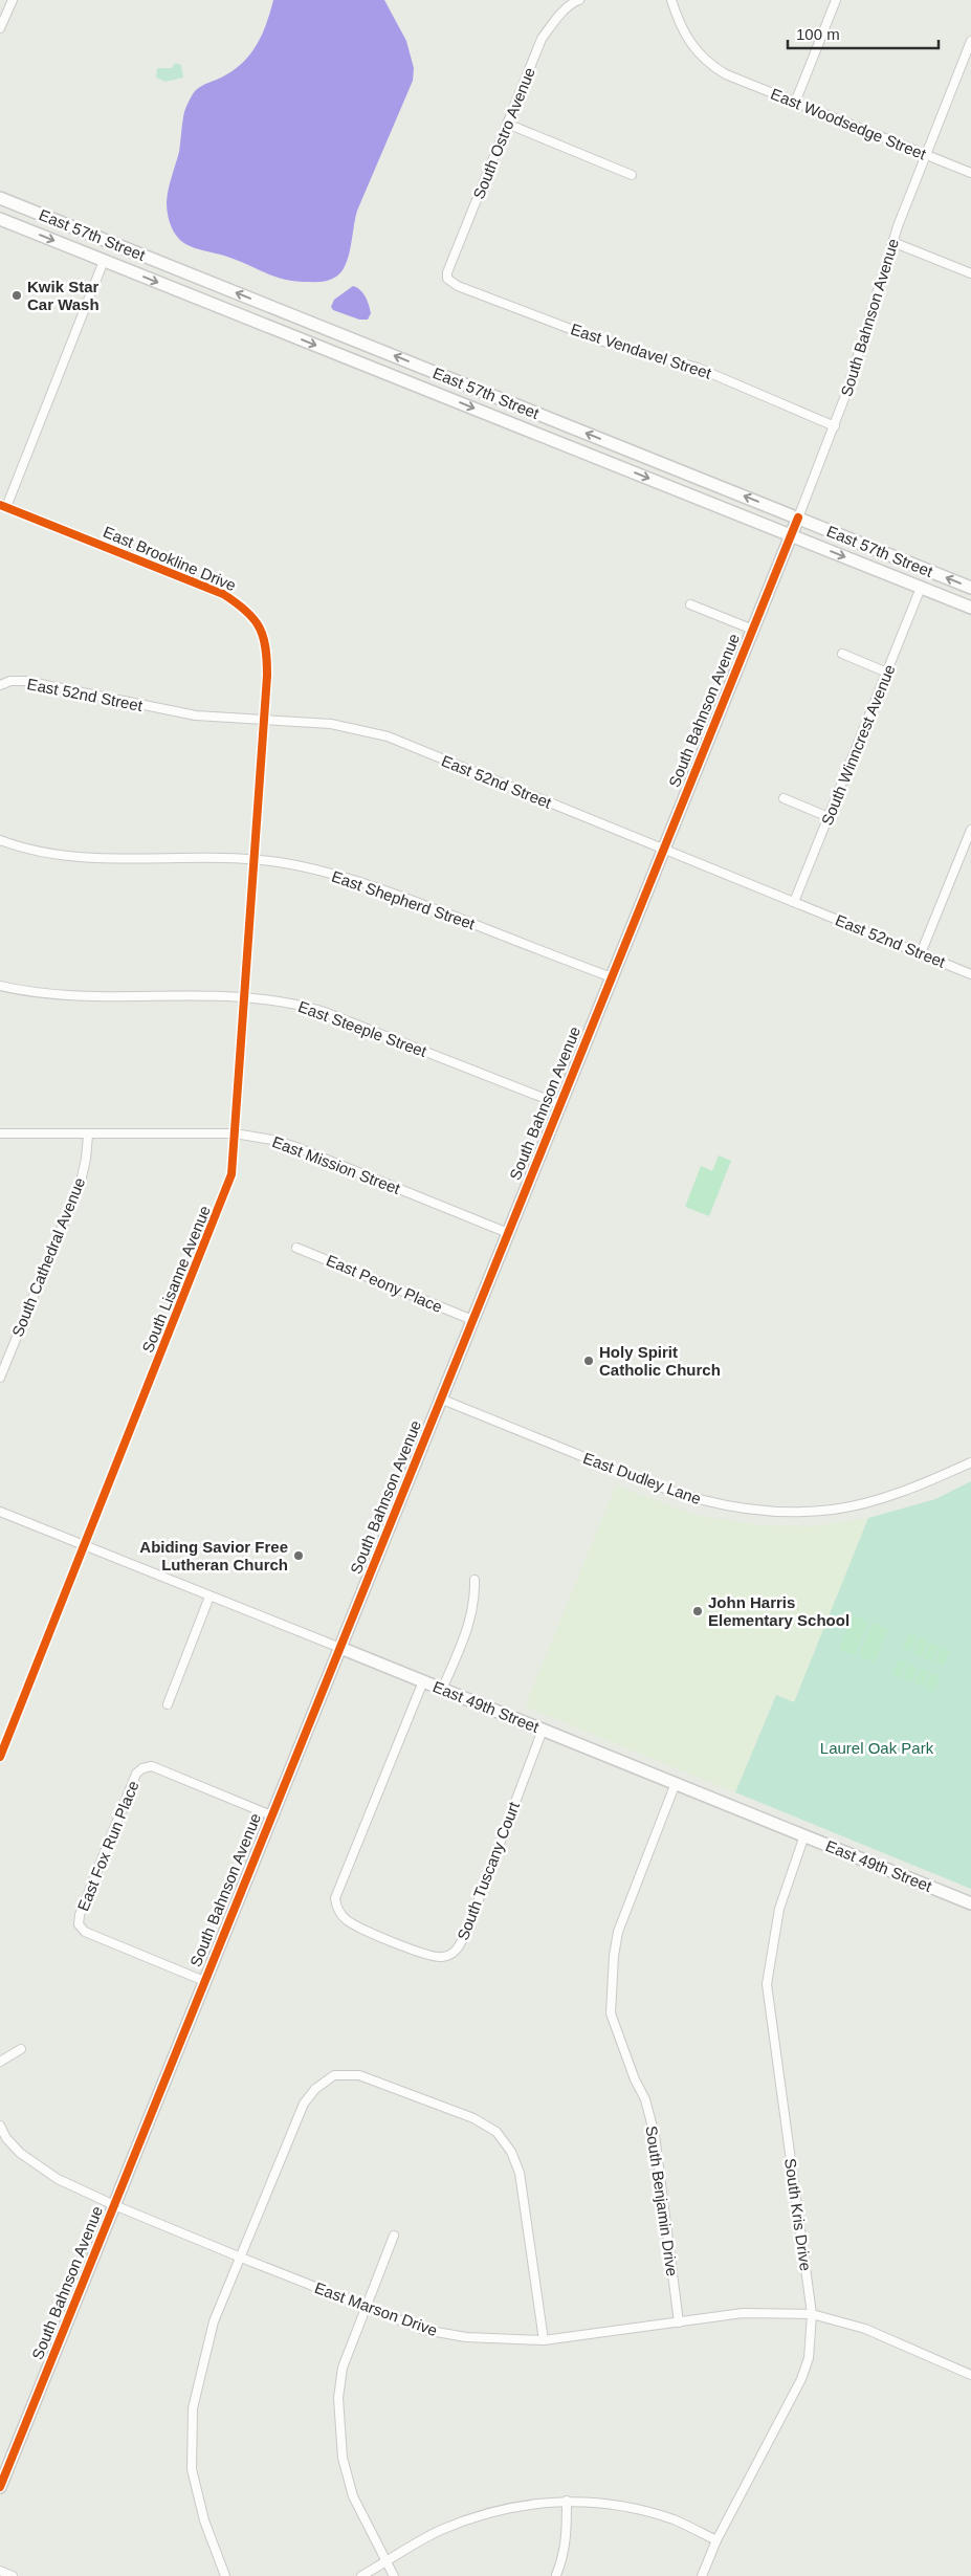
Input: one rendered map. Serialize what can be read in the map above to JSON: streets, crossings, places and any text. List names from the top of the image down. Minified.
{"streets":{"street":["East Woodsedge Street","South Ostro Avenue","East 57th Street","South Bahnson Avenue","East Vendavel Street","East Brookline Drive","East 52nd Street","South Winncrest Avenue","East Shepherd Street","East Steeple Street","East Mission Street","South Cathedral Avenue","South Lisanne Avenue","East Peony Place","East Dudley Lane","East 49th Street","East Fox Run Place","South Tuscany Court","South Benjamin Drive","South Kris Drive","East Marson Drive"]},"crossings":[["East Woodsedge Street","South Bahnson Avenue"],["South Ostro Avenue","East Vendavel Street"],["East 57th Street","South Bahnson Avenue"],["East 57th Street","South Winncrest Avenue"],["South Bahnson Avenue","East Vendavel Street"],["South Bahnson Avenue","East 52nd Street"],["South Bahnson Avenue","East Shepherd Street"],["South Bahnson Avenue","East Steeple Street"],["South Bahnson Avenue","East Mission Street"],["South Bahnson Avenue","East Peony Place"],["South Bahnson Avenue","East Dudley Lane"],["South Bahnson Avenue","East 49th Street"],["South Bahnson Avenue","East Fox Run Place"],["South Bahnson Avenue","East Marson Drive"],["East Brookline Drive","East 52nd Street"],["East Brookline Drive","South Lisanne Avenue"],["East 52nd Street","South Winncrest Avenue"],["East Shepherd Street","South Lisanne Avenue"],["East Steeple Street","South Lisanne Avenue"],["East Mission Street","South Cathedral Avenue"],["East Mission Street","South Lisanne Avenue"],["South Lisanne Avenue","East 49th Street"],["East 49th Street","South Tuscany Court"],["East 49th Street","South Benjamin Drive"],["East 49th Street","South Kris Drive"],["South Benjamin Drive","East Marson Drive"],["South Kris Drive","East Marson Drive"]],"parks":["Laurel Oak Park"],"places":["Kwik Star Car Wash","Holy Spirit Catholic Church","Abiding Savior Free Lutheran Church","John Harris Elementary School"],"scale_bar":"100 m"}
